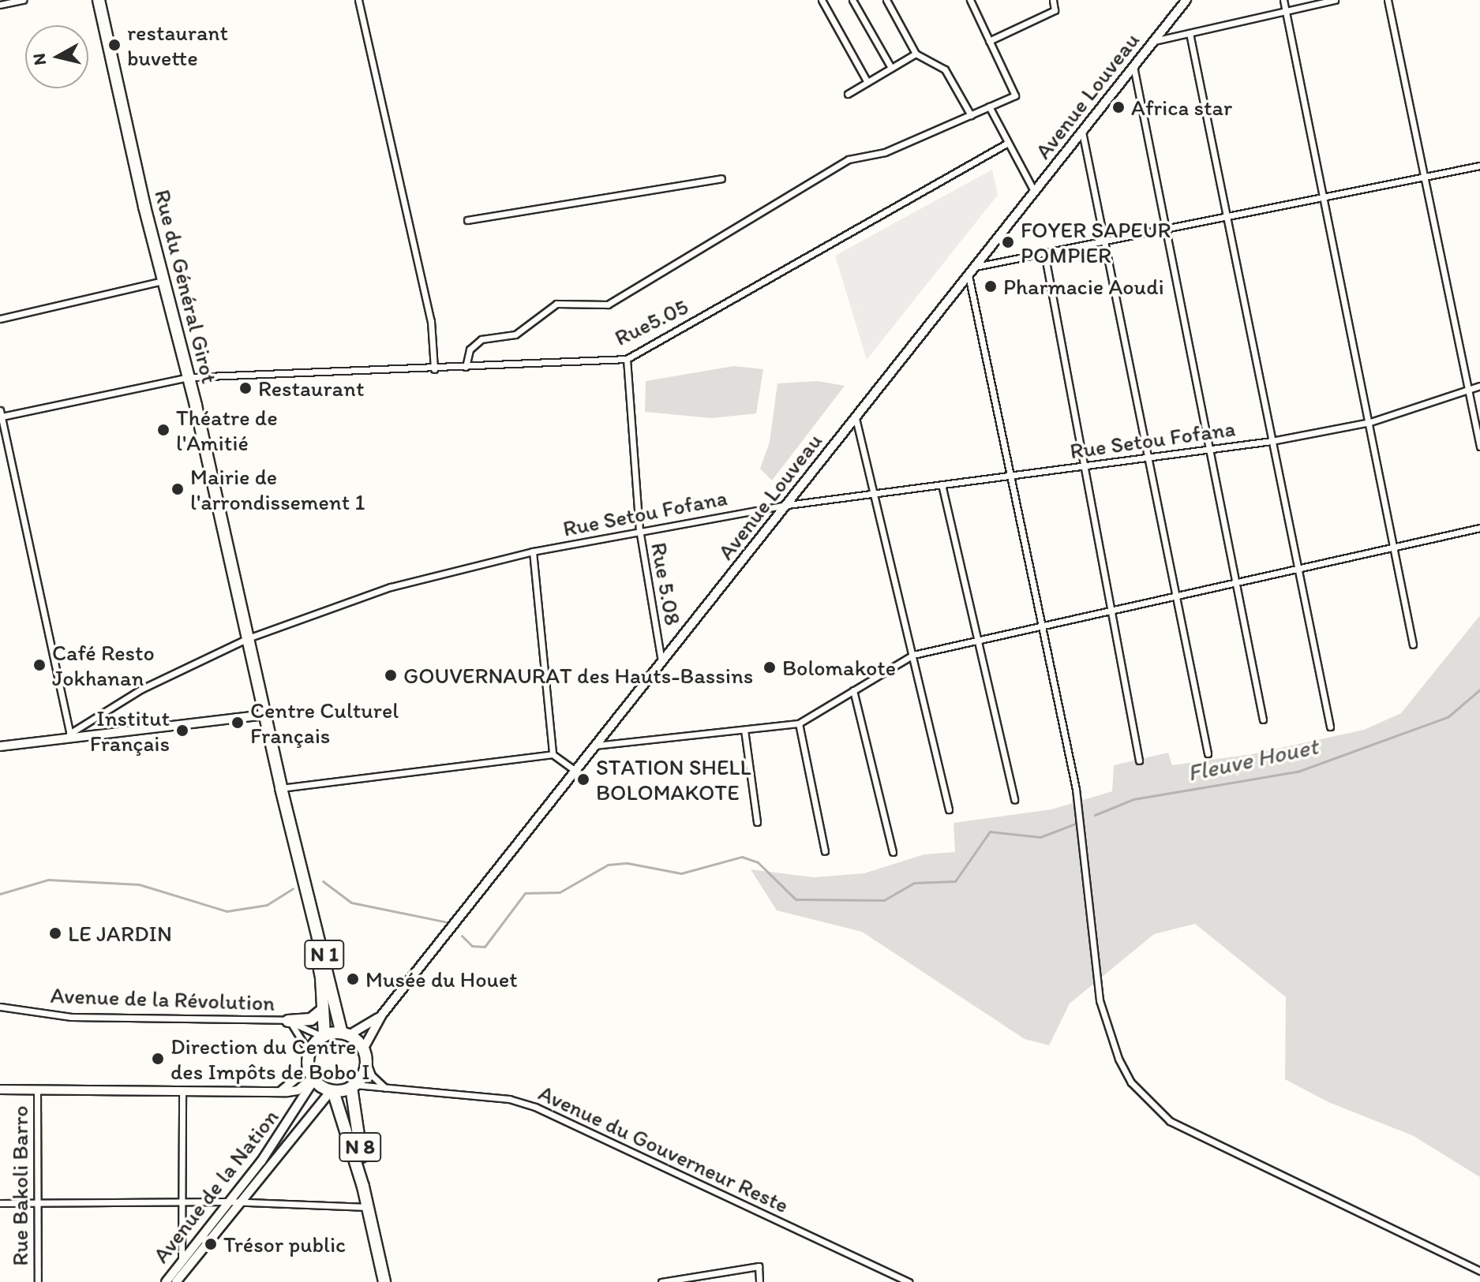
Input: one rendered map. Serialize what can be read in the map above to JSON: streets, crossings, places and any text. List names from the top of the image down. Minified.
{"streets":{"highway":["Rue du Général Girot","N 1","N 8"],"main road":["Avenue Louveau","Avenue de la Nation"],"street":["Rue5.05","Rue Setou Fofana","Rue 5.08","Avenue de la Révolution","Avenue du Gouverneur Reste","Rue Bakoli Barro"]},"crossings":[["Avenue Louveau","Rue Setou Fofana"],["Avenue Louveau","Rue 5.08"],["Avenue Louveau","N 1"],["Avenue Louveau","Avenue de la Révolution"],["Avenue Louveau","N 8"],["Avenue Louveau","Avenue du Gouverneur Reste"],["Avenue Louveau","Avenue de la Nation"],["Rue du Général Girot","Rue5.05"],["Rue du Général Girot","Rue Setou Fofana"],["Rue du Général Girot","N 1"],["Rue5.05","Rue 5.08"],["Rue Setou Fofana","Rue 5.08"],["N 1","Avenue de la Révolution"],["N 1","N 8"],["N 1","Avenue du Gouverneur Reste"],["N 1","Avenue de la Nation"],["Avenue de la Révolution","N 8"],["Avenue de la Révolution","Avenue du Gouverneur Reste"],["Avenue de la Révolution","Avenue de la Nation"],["N 8","Avenue du Gouverneur Reste"],["N 8","Avenue de la Nation"],["Avenue du Gouverneur Reste","Avenue de la Nation"]],"water":["Fleuve Houet"],"places":["restaurant buvette","Africa star","FOYER SAPEUR POMPIER","Pharmacie Aoudi","Restaurant","Théatre de l'Amitié","Mairie de l'arrondissement 1","Café Resto Jokhanan","Bolomakote","GOUVERNAURAT des Hauts-Bassins","Centre Culturel Français","Institut Français","STATION SHELL BOLOMAKOTE","LE JARDIN","Musée du Houet","Direction du Centre des Impôts de Bobo I","Trésor public"],"north":"left"}
